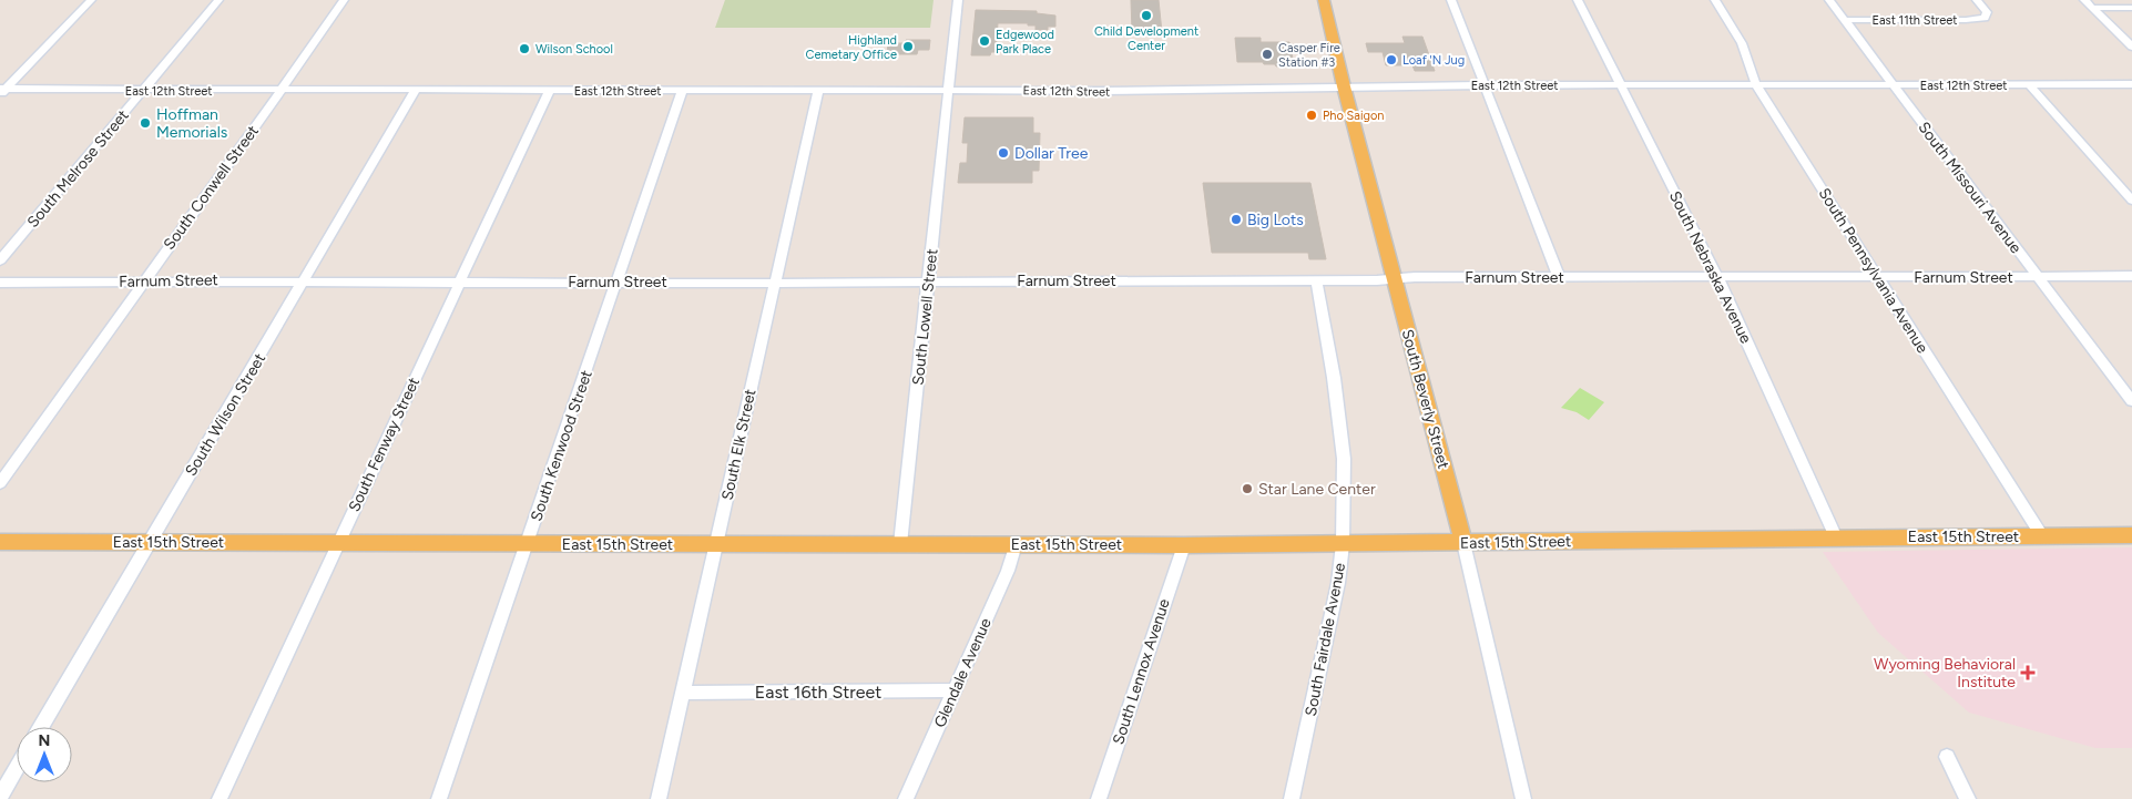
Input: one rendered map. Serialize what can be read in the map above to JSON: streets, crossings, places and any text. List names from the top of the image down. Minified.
{"streets":{"main road":["South Beverly Street","East 15th Street"],"street":["East 11th Street","East 12th Street","South Melrose Street","South Conwell Street","South Missouri Avenue","South Nebraska Avenue","South Pennsylvania Avenue","Farnum Street","South Lowell Street","South Wilson Street","South Fenway Street","South Elk Street","South Kenwood Street","South Fairdale Avenue","South Lennox Avenue","Glendale Avenue","East 16th Street"]},"crossings":[["East 11th Street","South Missouri Avenue"],["East 12th Street","South Melrose Street"],["East 12th Street","South Conwell Street"],["East 12th Street","South Missouri Avenue"],["East 12th Street","South Nebraska Avenue"],["East 12th Street","South Pennsylvania Avenue"],["East 12th Street","South Lowell Street"],["East 12th Street","South Beverly Street"],["East 12th Street","South Wilson Street"],["East 12th Street","South Fenway Street"],["East 12th Street","South Elk Street"],["East 12th Street","South Kenwood Street"],["South Conwell Street","Farnum Street"],["South Missouri Avenue","Farnum Street"],["South Nebraska Avenue","Farnum Street"],["South Nebraska Avenue","East 15th Street"],["South Pennsylvania Avenue","Farnum Street"],["South Pennsylvania Avenue","East 15th Street"],["Farnum Street","South Lowell Street"],["Farnum Street","South Beverly Street"],["Farnum Street","South Wilson Street"],["Farnum Street","South Fenway Street"],["Farnum Street","South Elk Street"],["Farnum Street","South Kenwood Street"],["Farnum Street","South Fairdale Avenue"],["South Lowell Street","East 15th Street"],["South Beverly Street","East 15th Street"],["South Wilson Street","East 15th Street"],["South Fenway Street","East 15th Street"],["South Elk Street","East 15th Street"],["South Elk Street","East 16th Street"],["South Kenwood Street","East 15th Street"],["East 15th Street","South Fairdale Avenue"],["East 15th Street","South Lennox Avenue"],["East 15th Street","Glendale Avenue"],["Glendale Avenue","East 16th Street"]],"places":{"other":["Child Development Center","Edgewood Park Place","Highland Cemetary Office","Wilson School","Casper Fire Station #3","Loaf 'N Jug","Pho Saigon","Hoffman Memorials","Dollar Tree","Big Lots","Star Lane Center"],"health":["Wyoming Behavioral Institute"]},"north":"top"}
